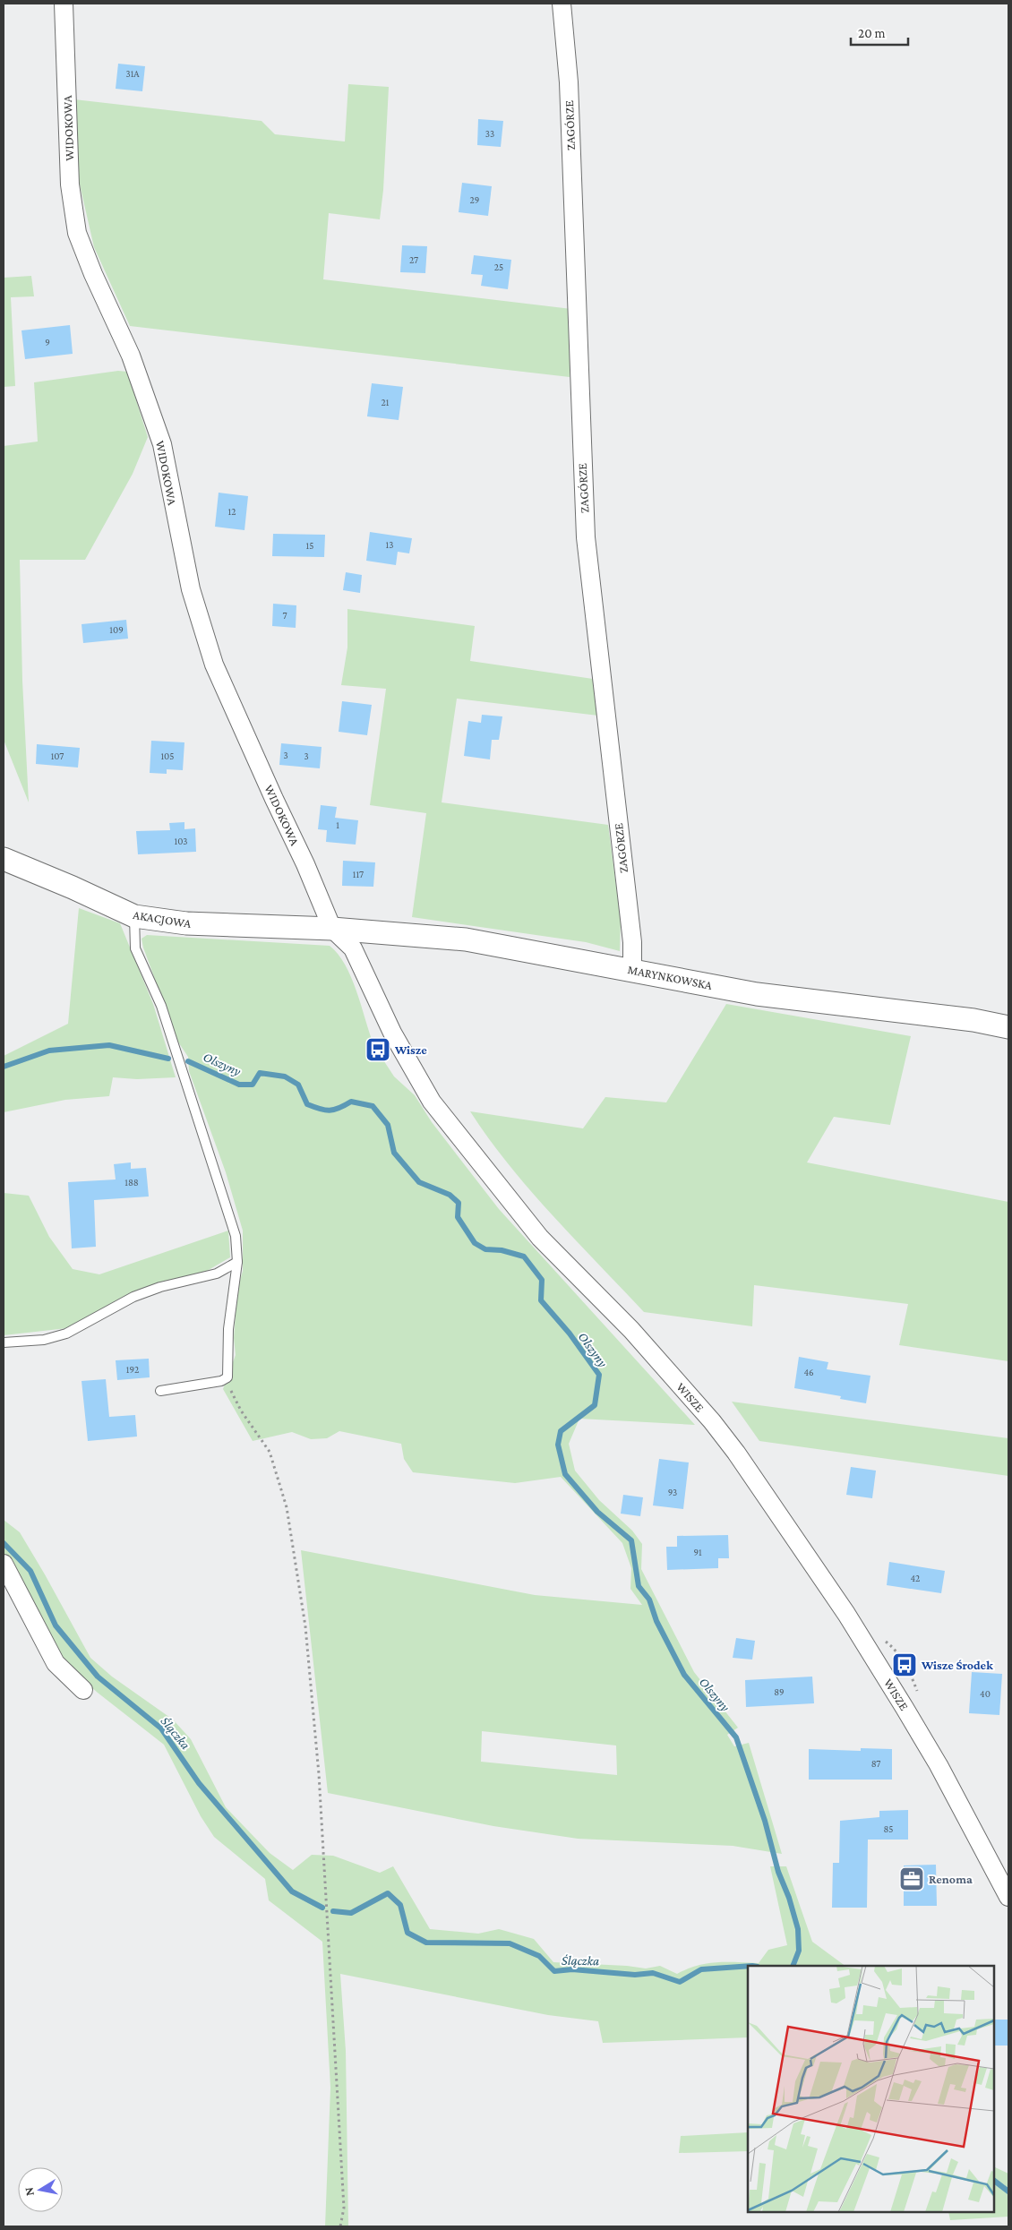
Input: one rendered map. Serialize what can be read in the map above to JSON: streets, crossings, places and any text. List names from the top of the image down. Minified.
{"streets":{"street":["ZAGÓRZE","WIDOKOWA","AKACJOWA","MARYNKOWSKA","WISZE"]},"crossings":[["ZAGÓRZE","MARYNKOWSKA"],["WIDOKOWA","AKACJOWA"],["WIDOKOWA","MARYNKOWSKA"],["WIDOKOWA","WISZE"],["AKACJOWA","MARYNKOWSKA"],["AKACJOWA","WISZE"],["MARYNKOWSKA","WISZE"]],"water":["Olszyny","Ślączka"],"places":{"bus stop":["Wisze","Wisze Środek"],"office":["Renoma"]},"house_numbers":["31A","33","29","27","25","9","21","12","13","15","7","109","3","107","105","3","1","103","117","188","192","46","93","91","42","89","40","87","85"],"scale_bar":"20 m","north":"left"}
